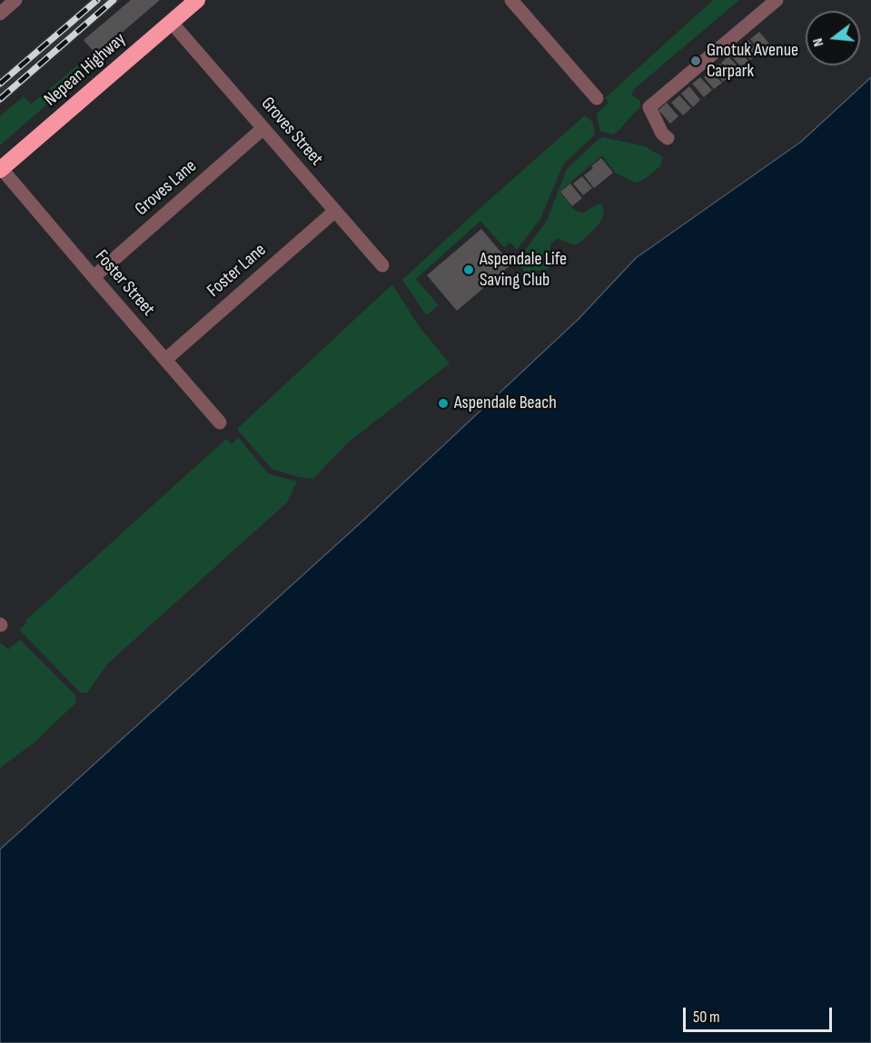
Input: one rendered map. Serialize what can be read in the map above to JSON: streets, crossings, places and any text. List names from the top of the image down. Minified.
{"streets":{"highway":["Nepean Highway"],"street":["Groves Street","Groves Lane","Foster Lane","Foster Street"]},"crossings":[["Nepean Highway","Groves Street"],["Nepean Highway","Foster Street"],["Groves Street","Groves Lane"],["Groves Street","Foster Lane"],["Groves Lane","Foster Street"],["Foster Lane","Foster Street"]],"places":["Gnotuk Avenue Carpark","Aspendale Life Saving Club","Aspendale Beach"],"scale_bar":"50 m","north":"left"}
